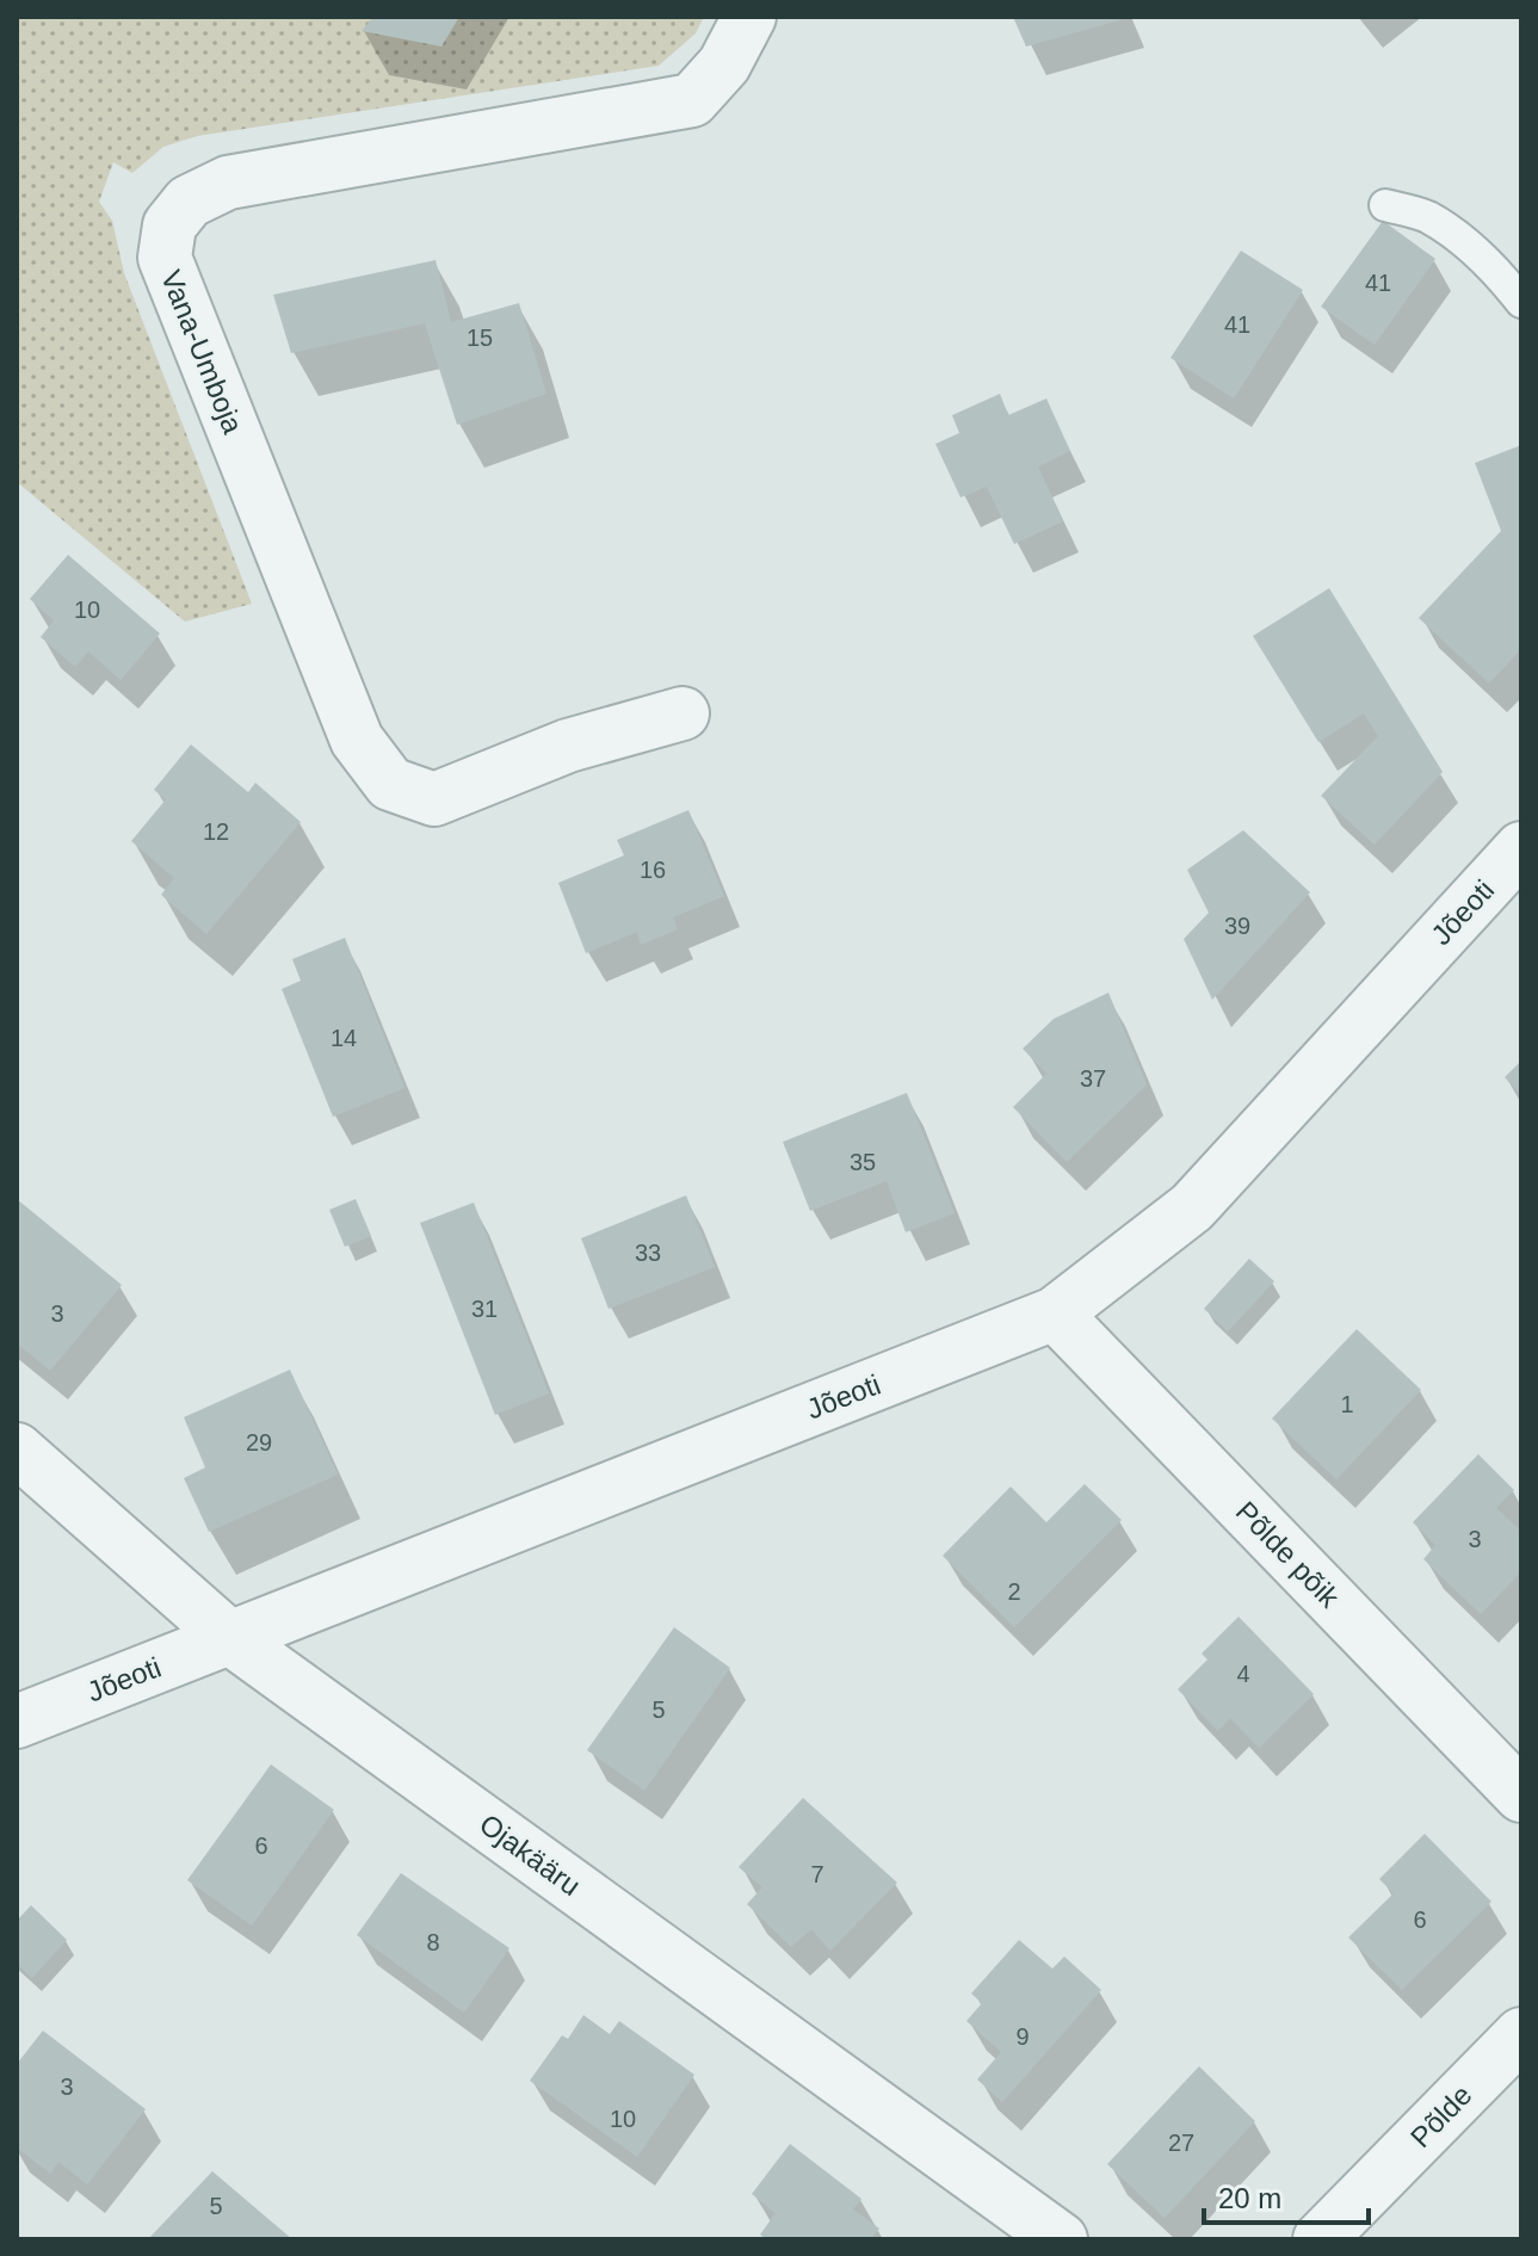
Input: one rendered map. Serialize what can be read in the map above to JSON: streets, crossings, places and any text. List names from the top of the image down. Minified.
{"streets":{"street":["Vana-Umboja","Jõeoti","Põlde põik","Ojakääru","Põlde"]},"crossings":[["Jõeoti","Põlde põik"],["Jõeoti","Ojakääru"]],"house_numbers":["41","41","15","10","12","16","39","14","37","35","33","31","3","1","29","3","2","4","5","6","7","6","8","9","3","10","27","5"],"scale_bar":"20 m"}
